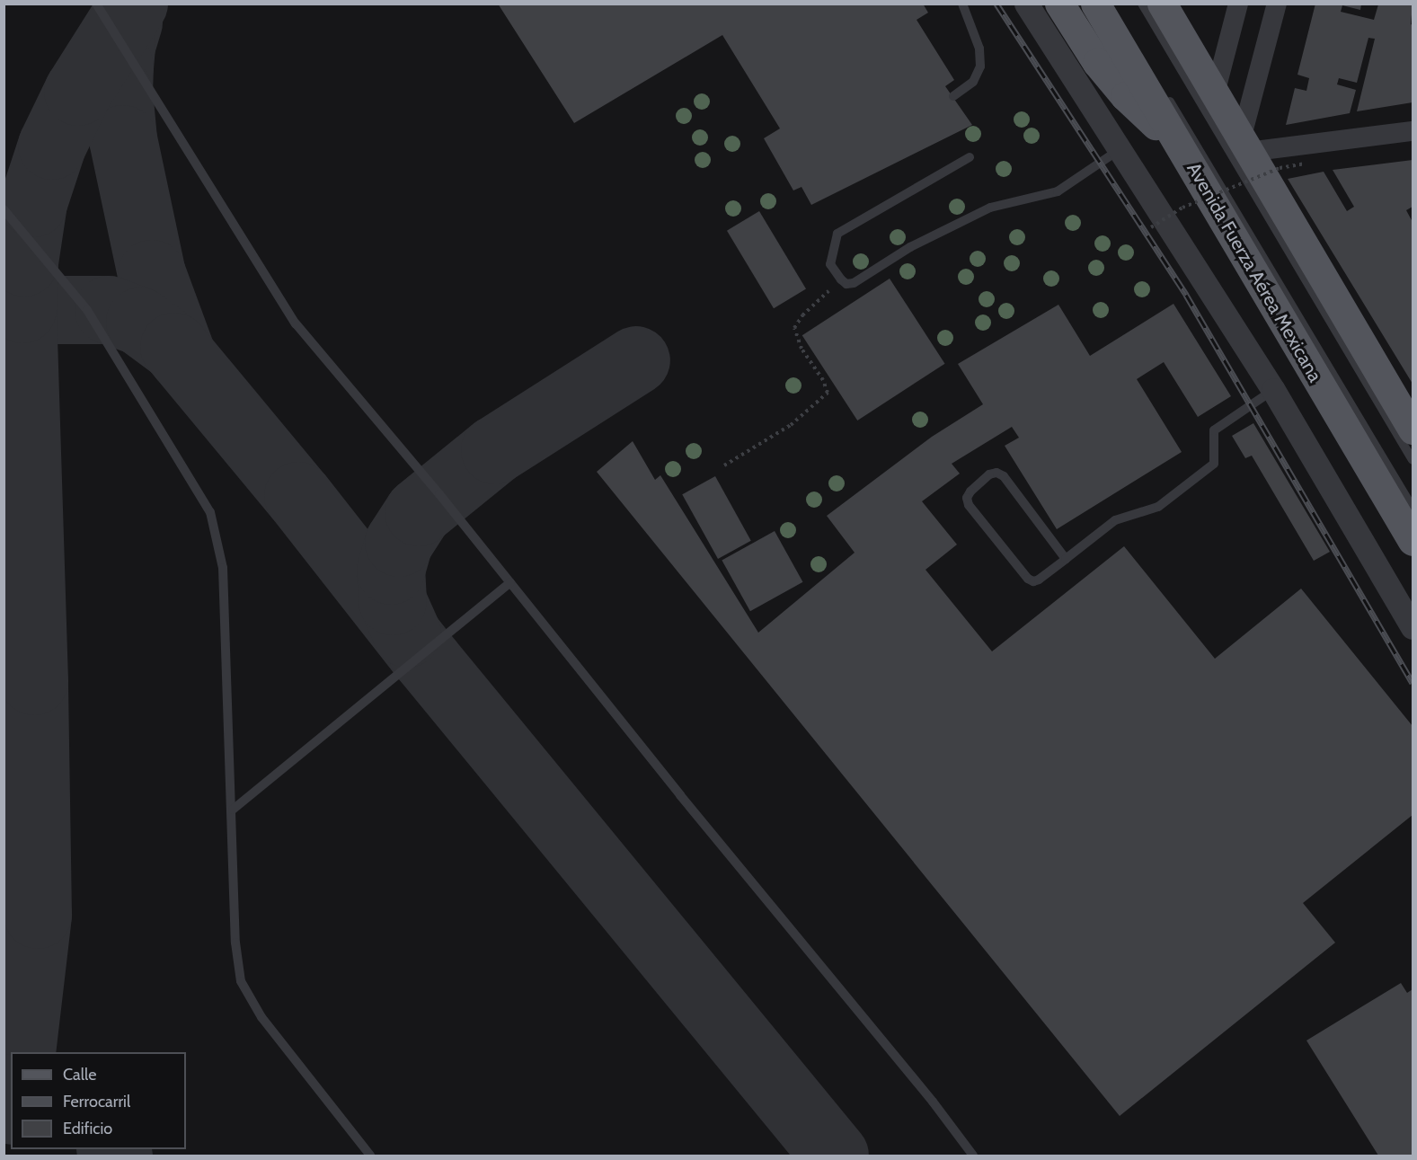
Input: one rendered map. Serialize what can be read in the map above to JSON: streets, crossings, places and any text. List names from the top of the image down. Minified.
{"streets":{"main road":["Avenida Fuerza Aérea Mexicana"]},"legend":["Calle","Ferrocarril","Edificio"]}
